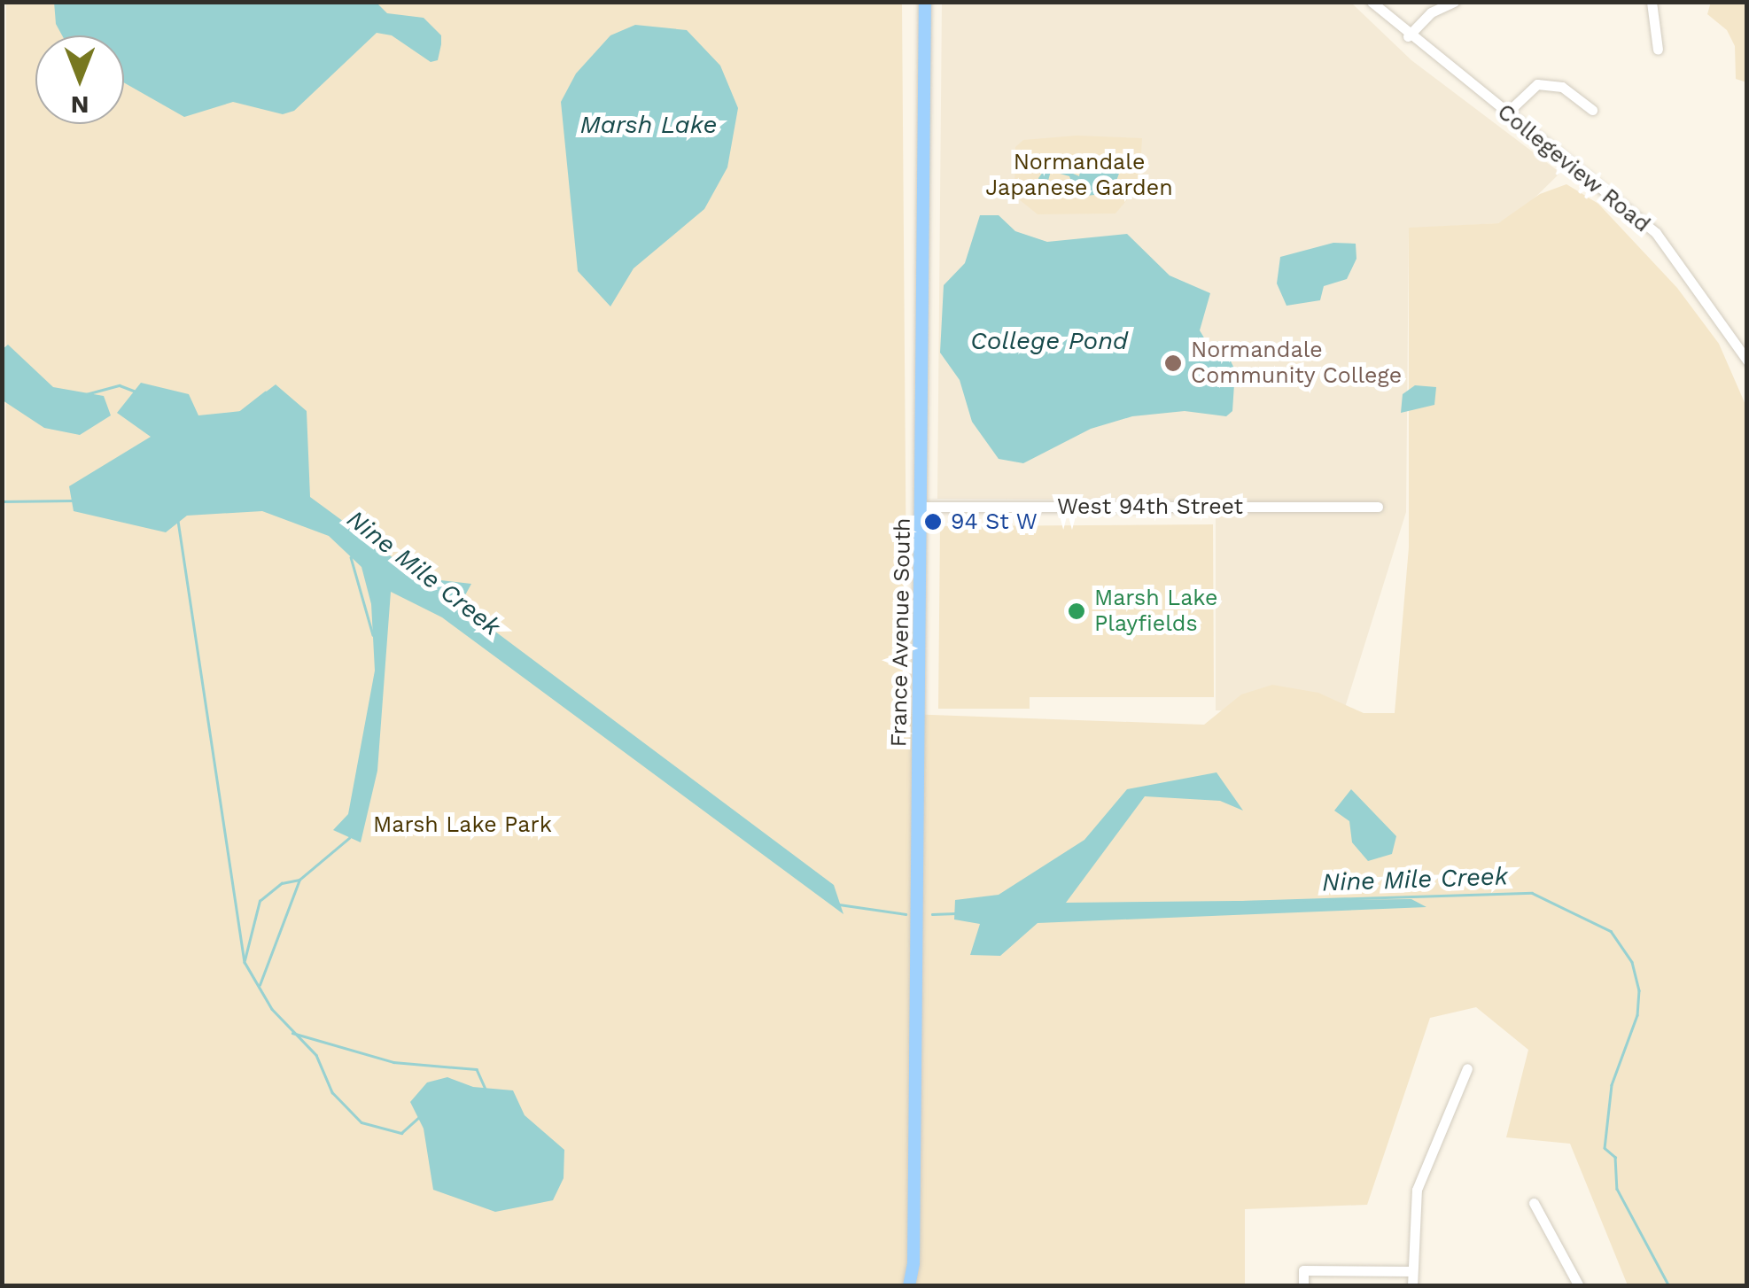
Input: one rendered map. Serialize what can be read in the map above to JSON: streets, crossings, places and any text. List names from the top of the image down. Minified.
{"streets":{"main road":["France Avenue South"],"street":["Collegeview Road","West 94th Street"]},"crossings":[["West 94th Street","France Avenue South"]],"water":["Marsh Lake","College Pond","Nine Mile Creek"],"parks":["Normandale Japanese Garden","Marsh Lake Park"],"places":["Normandale Community College","94 St W","Marsh Lake Playfields"],"north":"bottom"}
